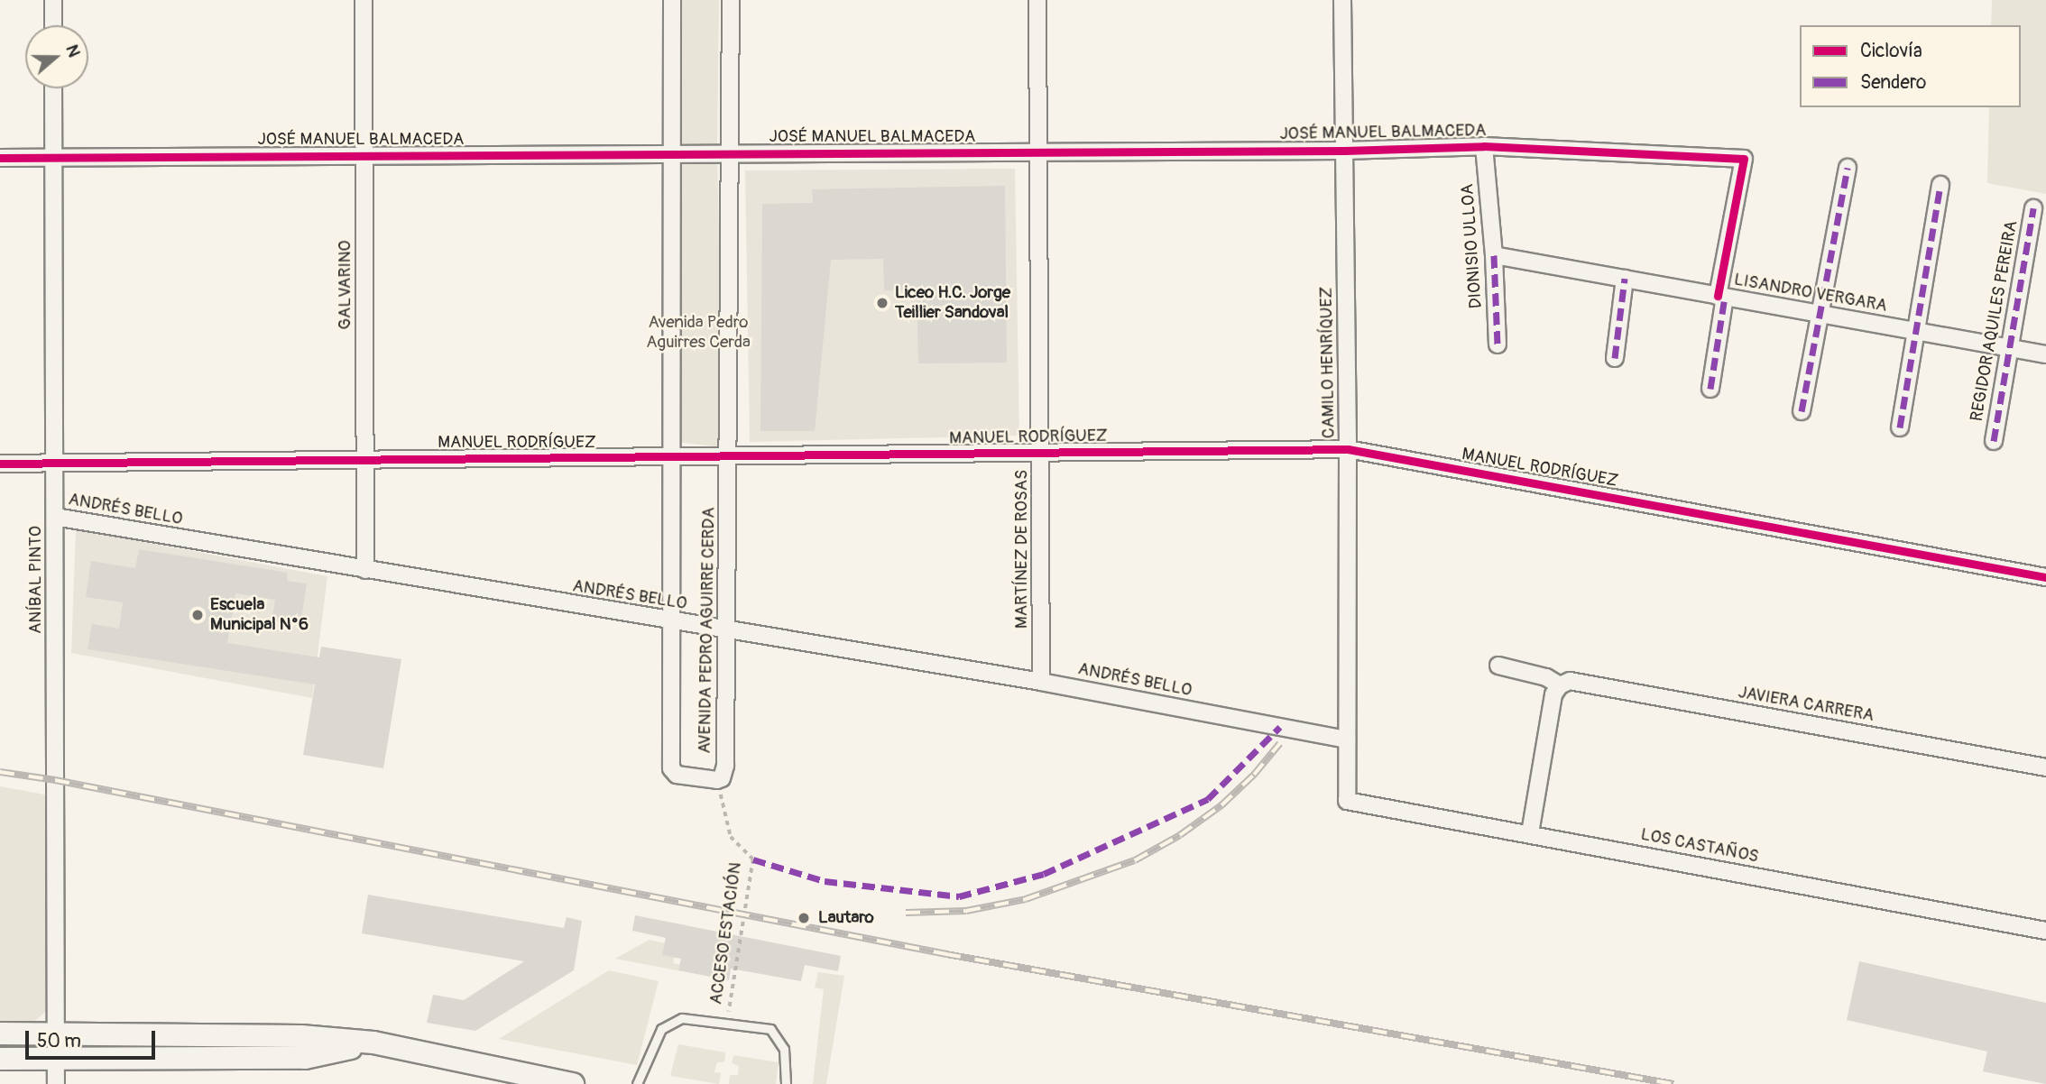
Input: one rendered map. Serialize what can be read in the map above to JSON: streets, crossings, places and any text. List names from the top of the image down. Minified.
{"streets":{"street":["JOSÉ MANUEL BALMACEDA","DIONISIO ULLOA","GALVARINO","LISANDRO VERGARA","REGIDOR AQUILES PEREIRA","CAMILO HENRÍQUEZ","MANUEL RODRÍGUEZ","ANDRÉS BELLO","MARTÍNEZ DE ROSAS","ANÍBAL PINTO","AVENIDA PEDRO AGUIRRE CERDA","JAVIERA CARRERA","LOS CASTAÑOS"],"path":["ACCESO ESTACIÓN"]},"crossings":[["JOSÉ MANUEL BALMACEDA","DIONISIO ULLOA"],["JOSÉ MANUEL BALMACEDA","GALVARINO"],["JOSÉ MANUEL BALMACEDA","LISANDRO VERGARA"],["JOSÉ MANUEL BALMACEDA","CAMILO HENRÍQUEZ"],["JOSÉ MANUEL BALMACEDA","MARTÍNEZ DE ROSAS"],["JOSÉ MANUEL BALMACEDA","ANÍBAL PINTO"],["JOSÉ MANUEL BALMACEDA","AVENIDA PEDRO AGUIRRE CERDA"],["DIONISIO ULLOA","LISANDRO VERGARA"],["GALVARINO","MANUEL RODRÍGUEZ"],["GALVARINO","ANDRÉS BELLO"],["LISANDRO VERGARA","REGIDOR AQUILES PEREIRA"],["CAMILO HENRÍQUEZ","MANUEL RODRÍGUEZ"],["CAMILO HENRÍQUEZ","ANDRÉS BELLO"],["CAMILO HENRÍQUEZ","LOS CASTAÑOS"],["MANUEL RODRÍGUEZ","MARTÍNEZ DE ROSAS"],["MANUEL RODRÍGUEZ","ANÍBAL PINTO"],["MANUEL RODRÍGUEZ","AVENIDA PEDRO AGUIRRE CERDA"],["ANDRÉS BELLO","MARTÍNEZ DE ROSAS"],["ANDRÉS BELLO","ANÍBAL PINTO"],["ANDRÉS BELLO","AVENIDA PEDRO AGUIRRE CERDA"],["AVENIDA PEDRO AGUIRRE CERDA","ACCESO ESTACIÓN"]],"parks":["Avenida Pedro Aguirres Cerda"],"places":["Liceo H.C. Jorge Teillier Sandoval","Escuela Municipal N°6","Lautaro"],"legend":["Ciclovía","Sendero"],"scale_bar":"50 m","north":"right"}
